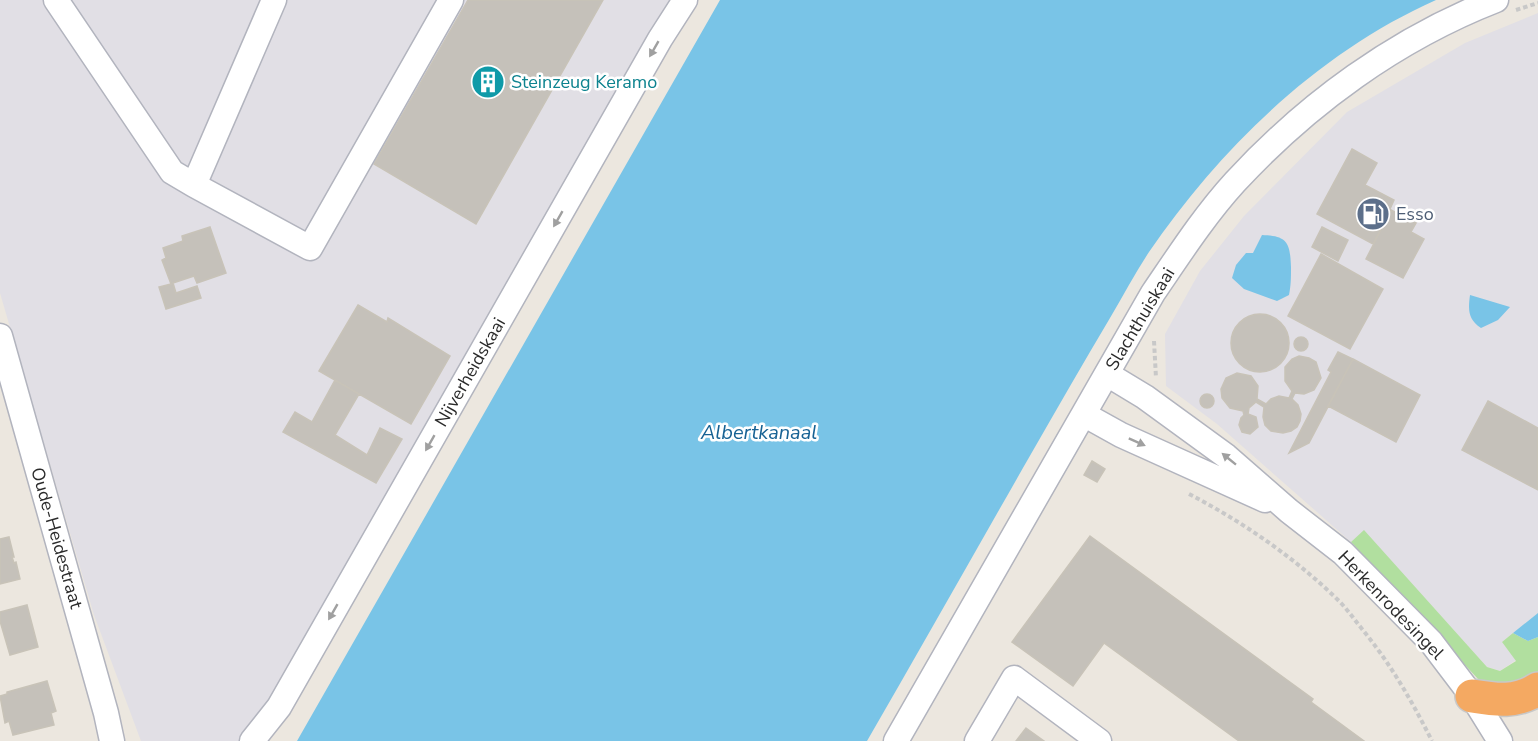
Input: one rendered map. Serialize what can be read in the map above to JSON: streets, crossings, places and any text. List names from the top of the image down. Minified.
{"streets":{"street":["Slachthuiskaai","Nijverheidskaai","Oude-Heidestraat","Herkenrodesingel"]},"crossings":[["Slachthuiskaai","Herkenrodesingel"]],"one_way":["Nijverheidskaai"],"water":["Albertkanaal"],"places":{"building":["Steinzeug Keramo"],"fuel station":["Esso"]}}
